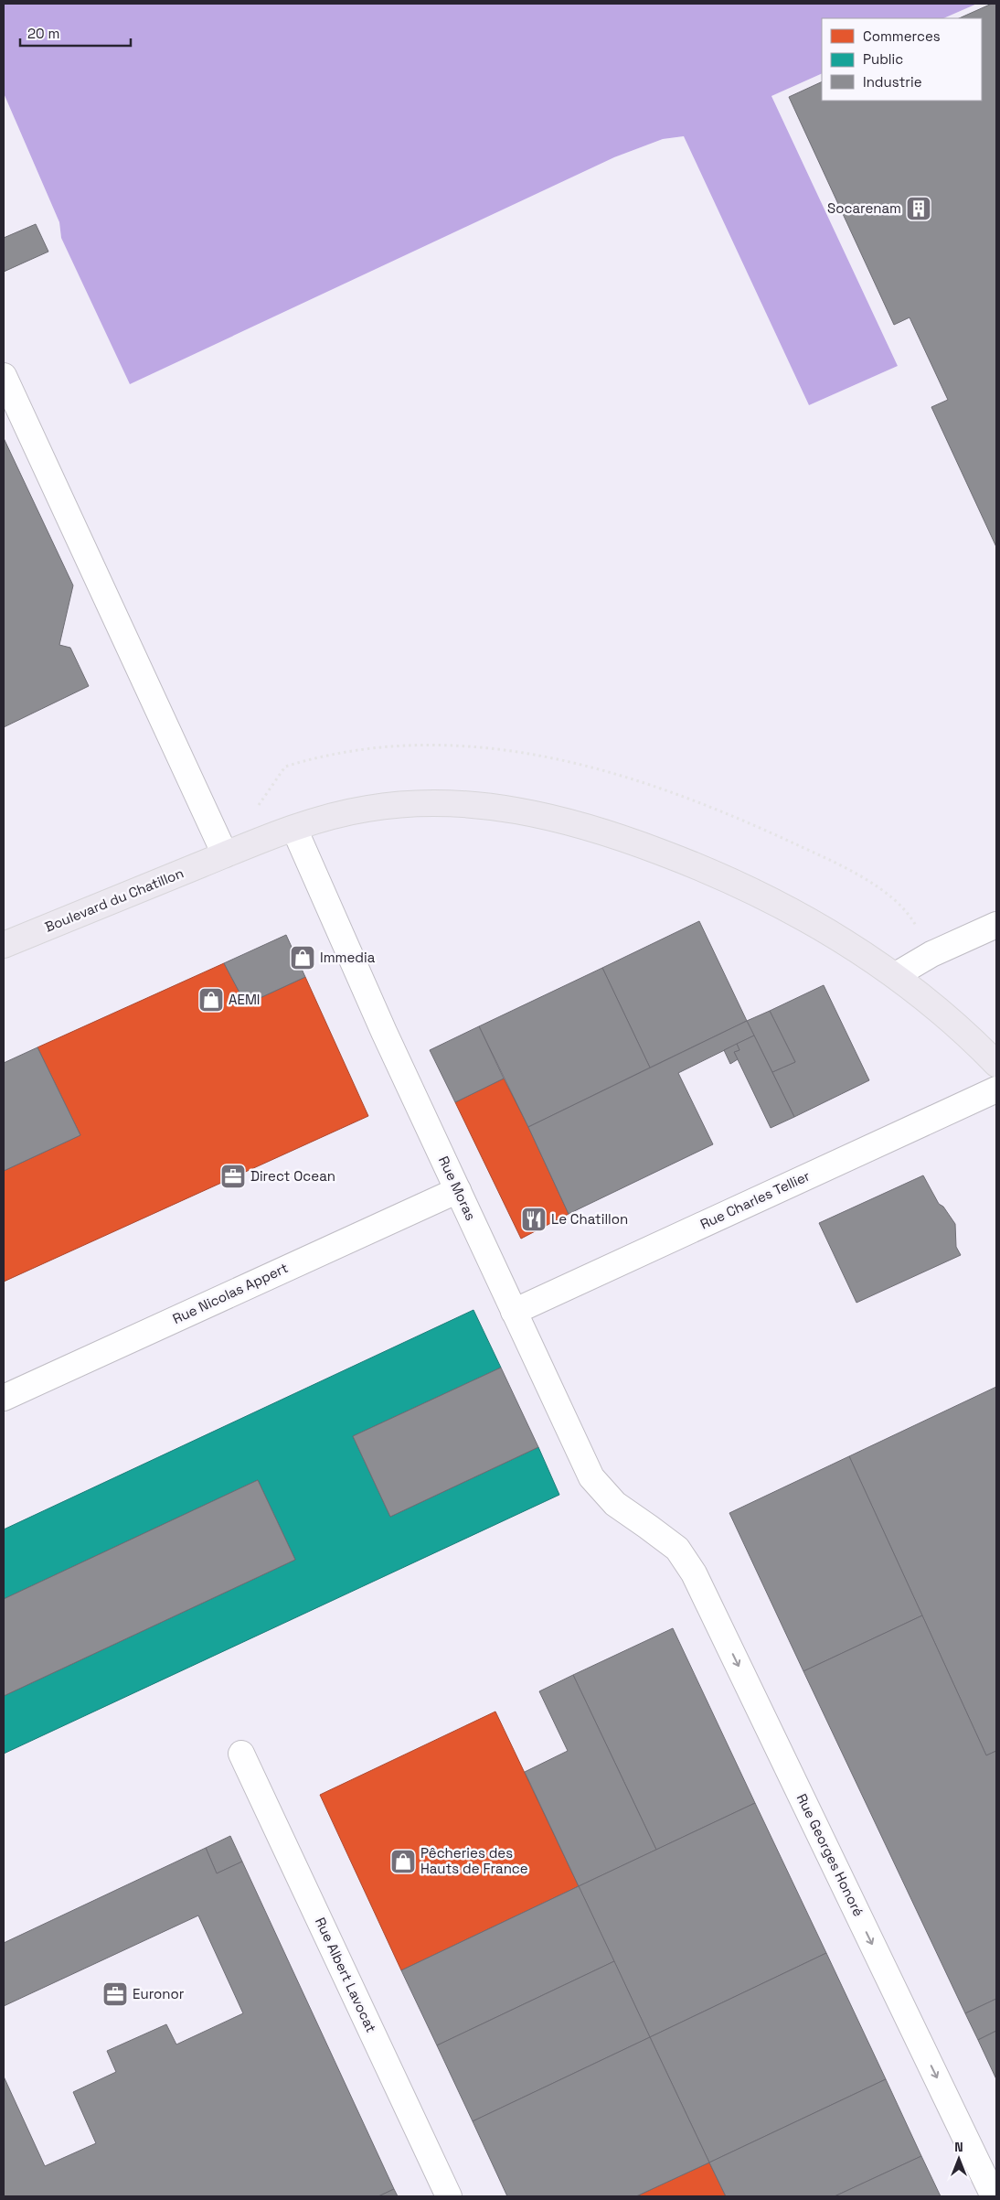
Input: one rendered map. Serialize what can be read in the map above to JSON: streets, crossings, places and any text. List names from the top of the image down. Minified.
{"streets":{"main road":["Boulevard du Chatillon"],"lane":["Rue Moras","Rue Charles Tellier","Rue Nicolas Appert","Rue Georges Honoré","Rue Albert Lavocat"]},"crossings":[["Boulevard du Chatillon","Rue Moras"],["Rue Moras","Rue Charles Tellier"],["Rue Moras","Rue Nicolas Appert"],["Rue Moras","Rue Georges Honoré"]],"one_way":["Rue Georges Honoré"],"places":{"building":["Socarenam"],"shop":["Immedia","AEMI","Pêcheries des Hauts de France"],"office":["Direct Ocean","Euronor"],"restaurant":["Le Chatillon"]},"legend":["Commerces","Public","Industrie"],"scale_bar":"20 m","north":"top"}
